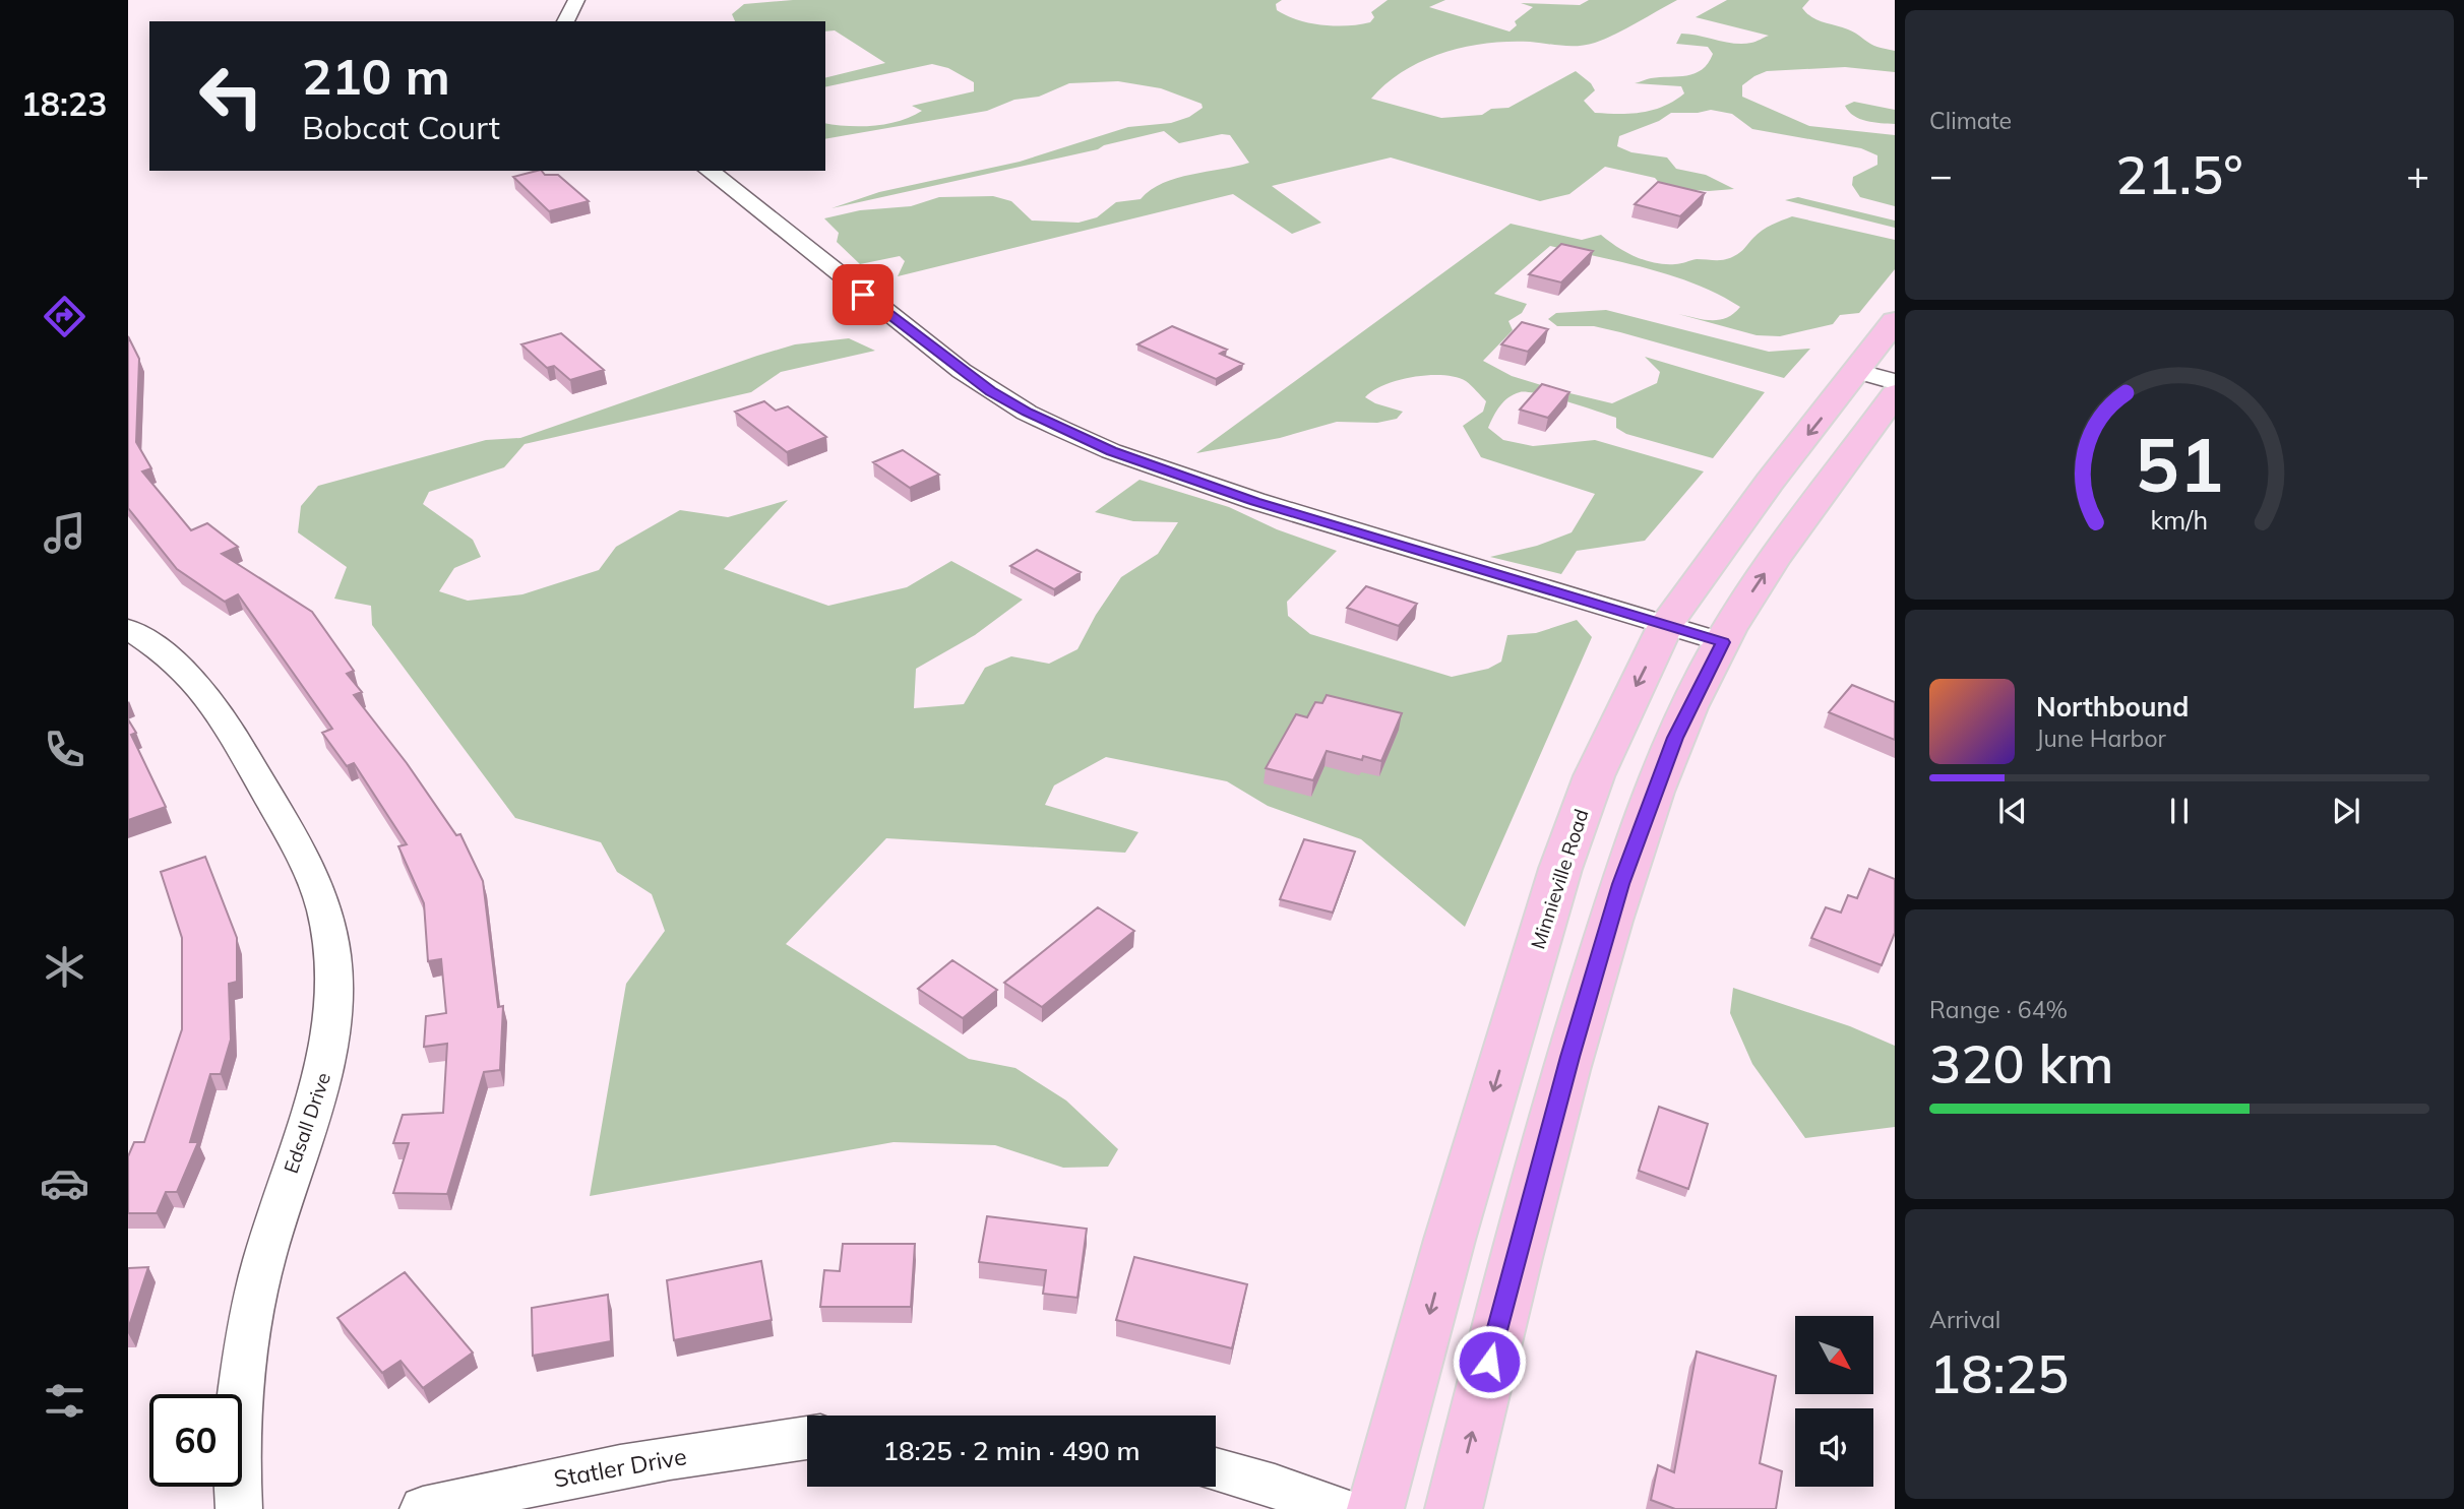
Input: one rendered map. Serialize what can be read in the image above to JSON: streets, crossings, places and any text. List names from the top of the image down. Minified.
{"streets":{"main road":["Minnieville Road"],"street":["Edsall Drive","Statler Drive"]},"north":"bottom right","page":{"tabs":"18:23","tile":["Climate",["Range · 64%","320 km"],["Arrival","18:25"]],"turn":["210 m","Bobcat Court"],"heat":["−","21.5°","+"],"song":["Northbound","June Harbor"],"limit":"60","trip":"18:25 · 2 min · 490 m","gauge":["51","km/h"]}}
